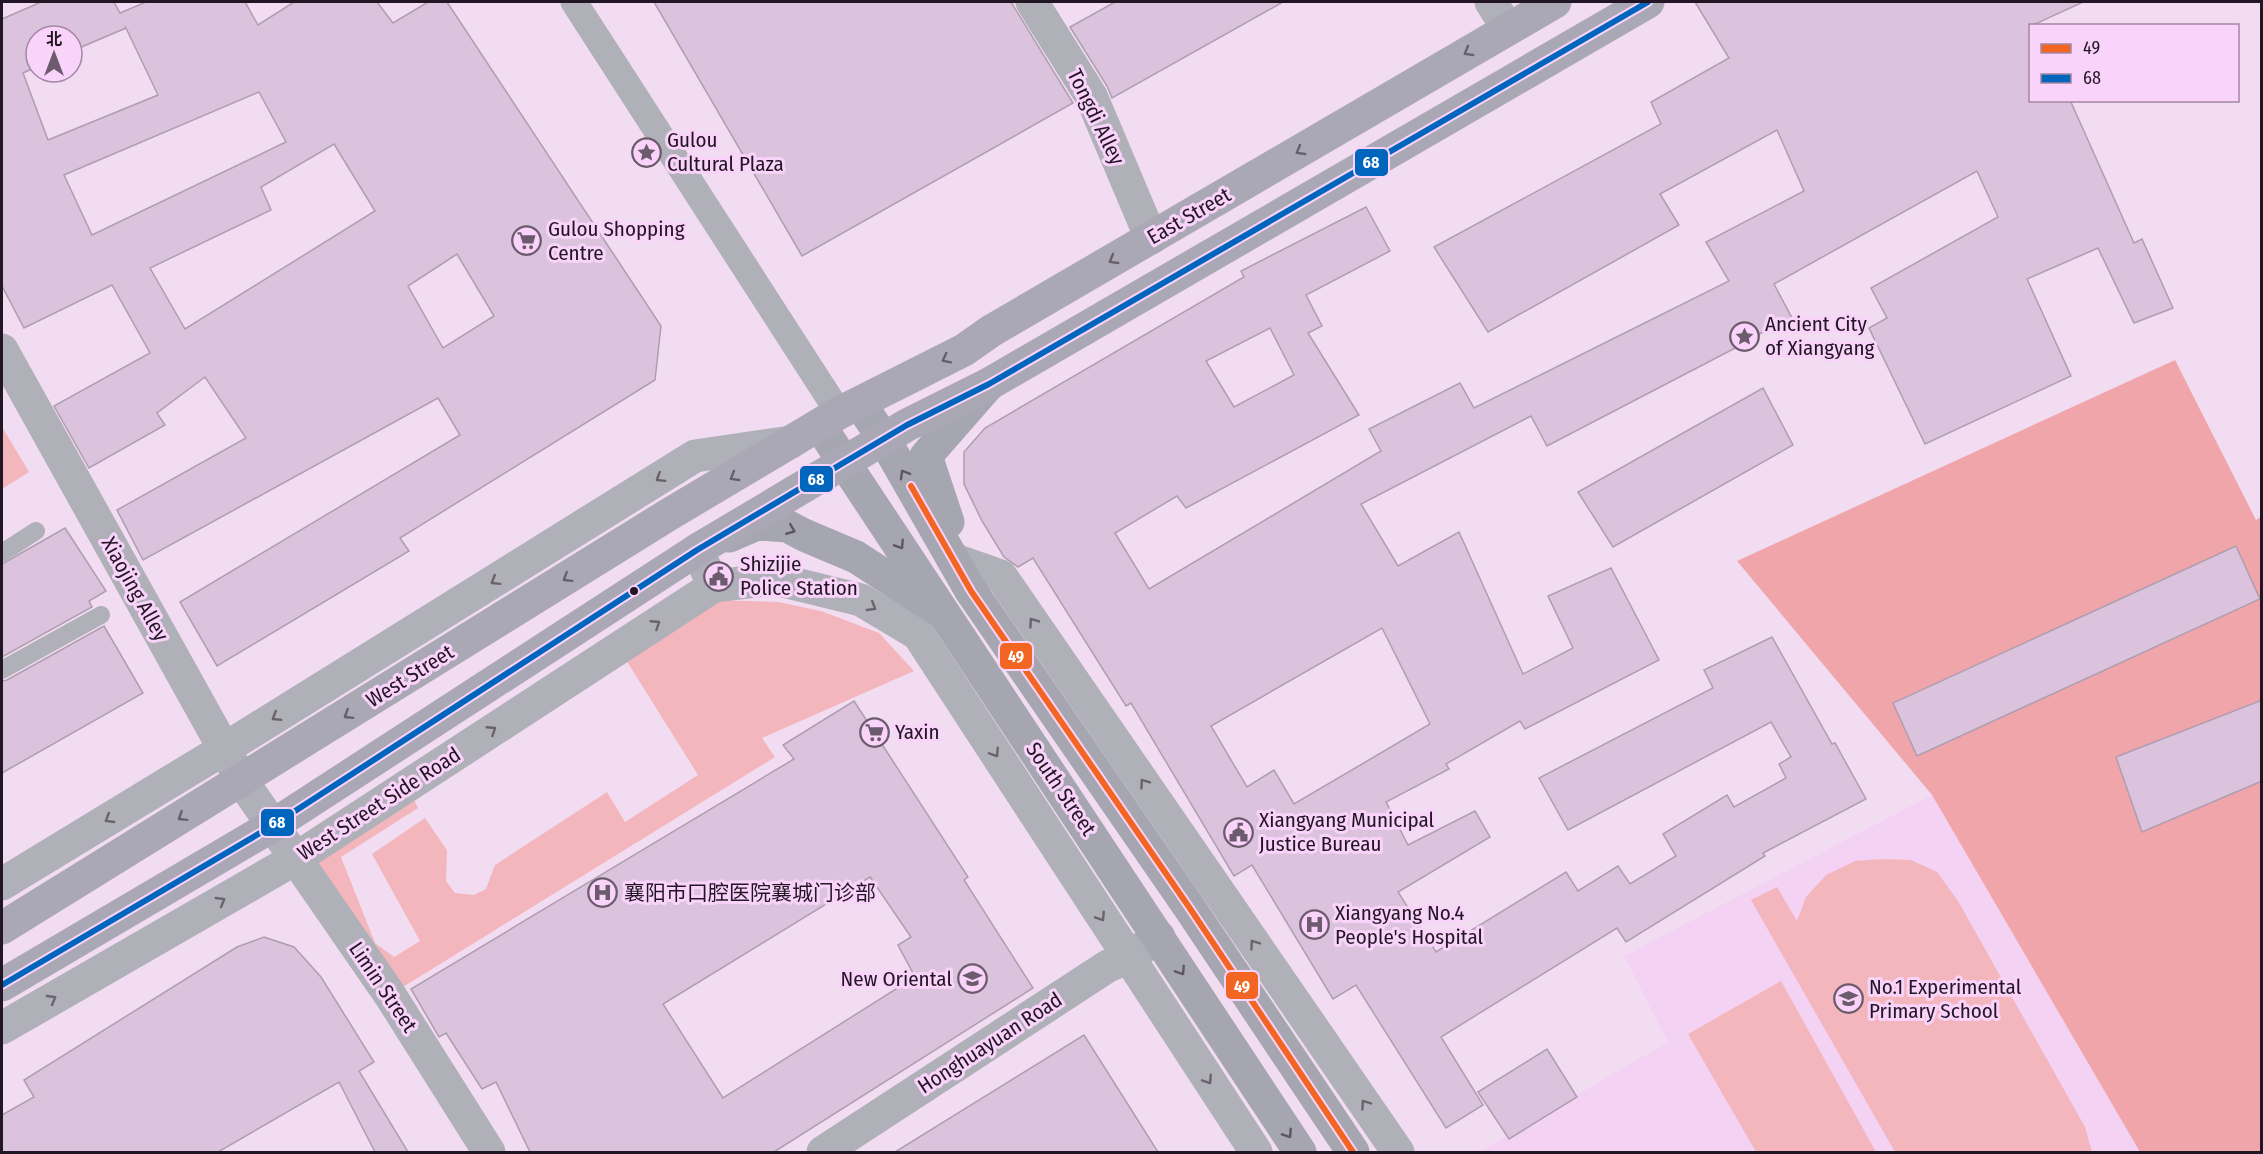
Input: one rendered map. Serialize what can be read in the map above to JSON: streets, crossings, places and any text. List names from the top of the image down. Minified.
{"streets":{"main road":["East Street","West Street","South Street"],"street":["Tongdi Alley","Xiaojing Alley","West Street Side Road","Limin Street","Honghuayuan Road"]},"crossings":[["Tongdi Alley","East Street"],["East Street","West Street"],["East Street","South Street"],["Xiaojing Alley","West Street"],["Xiaojing Alley","Limin Street"],["West Street","South Street"],["South Street","Honghuayuan Road"],["West Street Side Road","Limin Street"]],"places":{"place":["Gulou Cultural Plaza","Ancient City of Xiangyang"],"supermarket":["Gulou Shopping Centre","Yaxin"],"public building":["Shizijie Police Station","Xiangyang Municipal Justice Bureau"],"hospital":["襄阳市口腔医院襄城门诊部","Xiangyang No.4 People's Hospital"],"school or university":["New Oriental","No.1 Experimental Primary School"]},"lines":["transit line 68","transit line 49"],"legend":["49","68"],"north":"top"}
